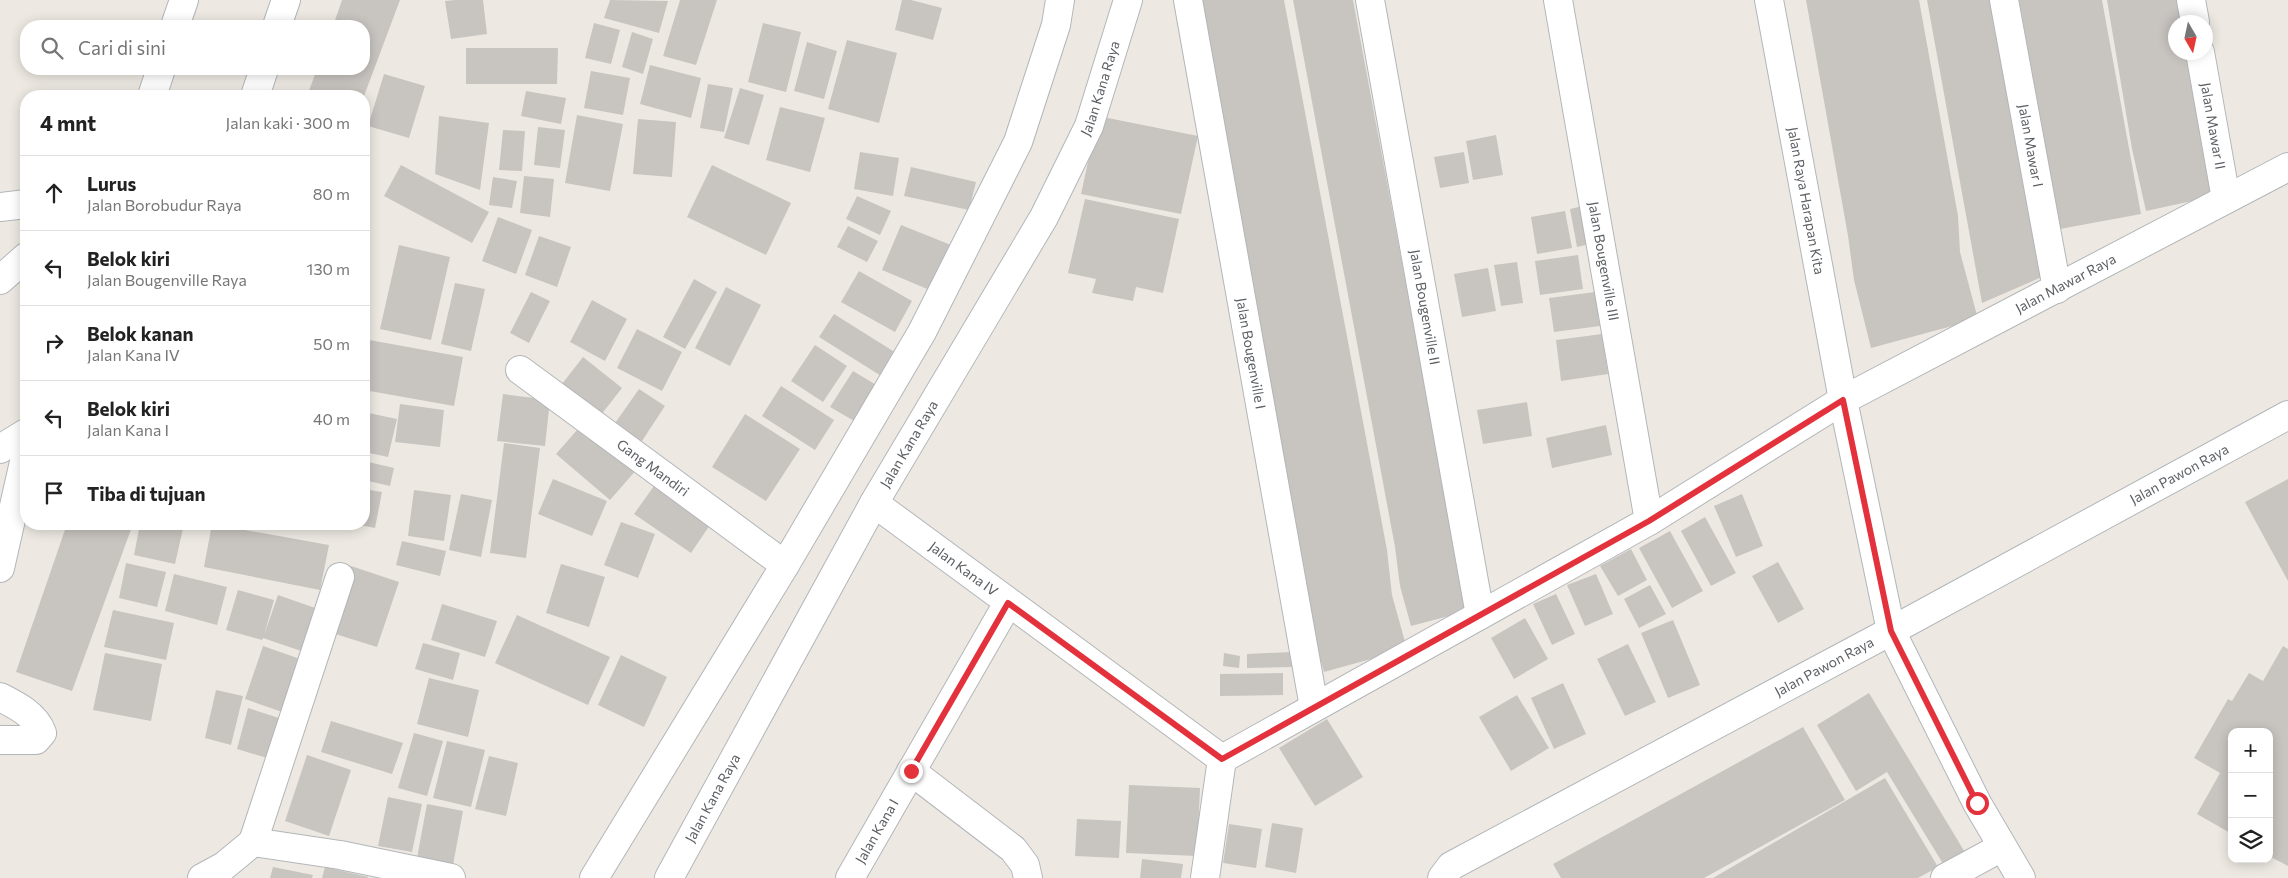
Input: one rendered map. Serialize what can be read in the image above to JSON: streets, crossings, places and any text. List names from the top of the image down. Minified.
{"streets":{"street":["Jalan Kana Raya","Jalan Mawar II","Jalan Mawar I","Jalan Raya Harapan Kita","Jalan Bougenville III","Jalan Mawar Raya","Jalan Bougenville II","Jalan Bougenville I","Gang Mandiri","Jalan Pawon Raya","Jalan Kana IV","Jalan Kana I"]},"crossings":[["Jalan Kana Raya","Jalan Kana IV"],["Jalan Mawar II","Jalan Mawar Raya"],["Jalan Mawar I","Jalan Mawar Raya"],["Jalan Raya Harapan Kita","Jalan Mawar Raya"],["Jalan Raya Harapan Kita","Jalan Pawon Raya"],["Jalan Bougenville III","Jalan Mawar Raya"],["Jalan Mawar Raya","Jalan Bougenville II"],["Jalan Mawar Raya","Jalan Bougenville I"],["Jalan Mawar Raya","Jalan Kana IV"],["Jalan Kana IV","Jalan Kana I"]],"north":"bottom","page":{"search":"Cari di sini","heading":["4 mnt","Jalan kaki · 300 m"],"list":[["Lurus","Jalan Borobudur Raya","80 m"],["Belok kiri","Jalan Bougenville Raya","130 m"],["Belok kanan","Jalan Kana IV","50 m"],["Belok kiri","Jalan Kana I","40 m"],"Tiba di tujuan"],"map_buttons":["+","−"]}}
